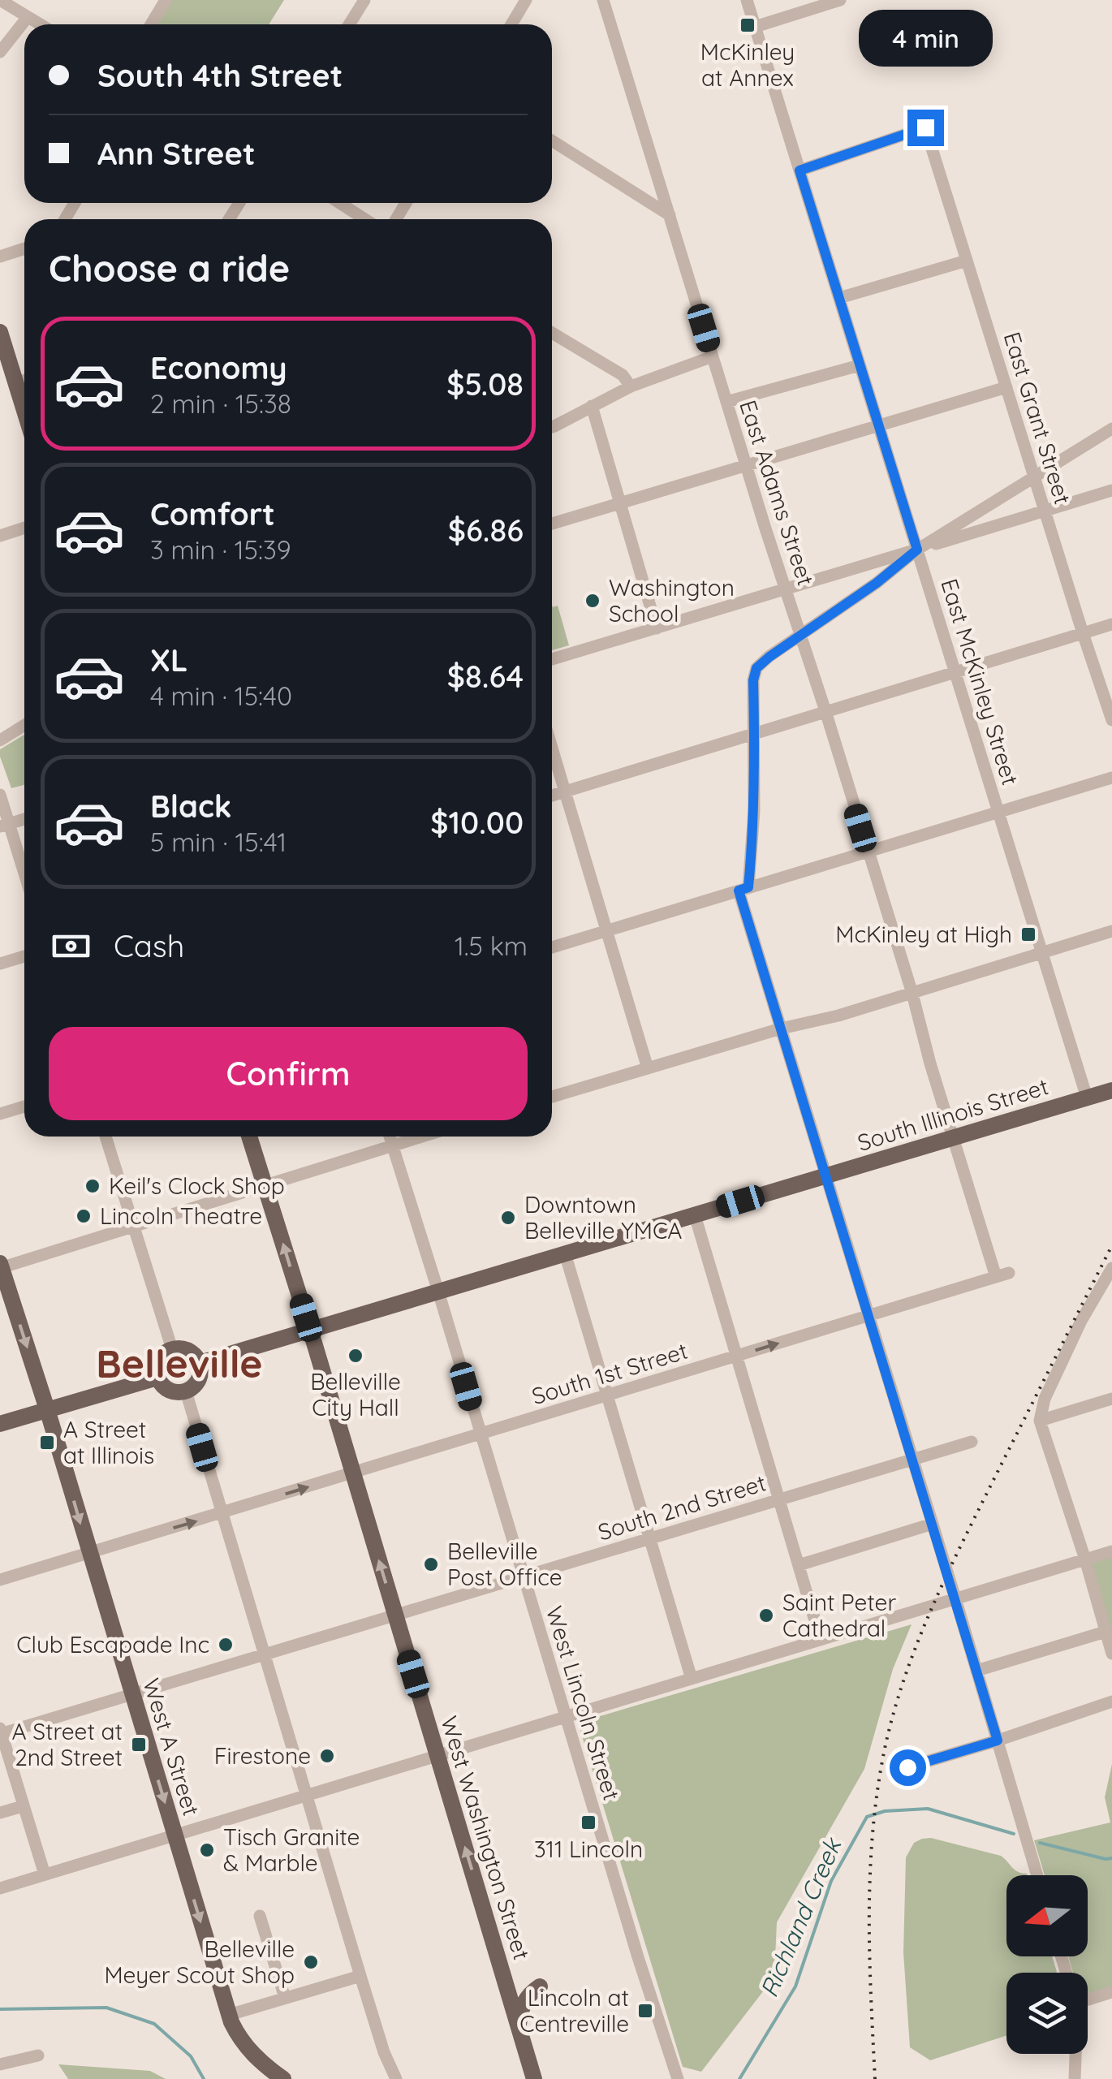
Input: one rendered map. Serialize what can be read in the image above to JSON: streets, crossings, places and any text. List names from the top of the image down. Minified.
{"streets":{"main road":["South Illinois Street","West A Street","West Washington Street"],"street":["East Grant Street","East Adams Street","East McKinley Street","South 1st Street","South 2nd Street","West Lincoln Street"]},"crossings":[["East Grant Street","East McKinley Street"],["East Adams Street","South Illinois Street"],["East Adams Street","South 1st Street"],["East McKinley Street","South Illinois Street"],["South Illinois Street","West Lincoln Street"],["South Illinois Street","West Washington Street"],["South 1st Street","West Lincoln Street"],["South 1st Street","West A Street"],["South 1st Street","West Washington Street"],["South 2nd Street","West Lincoln Street"],["South 2nd Street","West A Street"],["South 2nd Street","West Washington Street"]],"one_way":["South 1st Street","West A Street","West Washington Street"],"districts":["Belleville"],"water":["Richland Creek"],"places":{"transit":["McKinley at Annex","McKinley at High","A Street at Illinois","A Street at 2nd Street","311 Lincoln","Lincoln at Centreville"],"other":["Washington School","Keil's Clock Shop","Lincoln Theatre","Downtown Belleville YMCA","Belleville City Hall","Belleville Post Office","Saint Peter Cathedral","Club Escapade Inc","Firestone","Tisch Granite & Marble","Belleville Meyer Scout Shop"]},"north":"left","page":{"bubble":"4 min","banner":["South 4th Street","Ann Street"],"heading":"Choose a ride","list":[{"name":"Economy","note":"2 min · 15:38","value":"$5.08"},{"name":"Comfort","note":"3 min · 15:39","value":"$6.86"},{"name":"XL","note":"4 min · 15:40","value":"$8.64"},{"name":"Black","note":"5 min · 15:41","value":"$10.00"}],"pay":["Cash","1.5 km"],"buttons":"Confirm"}}
